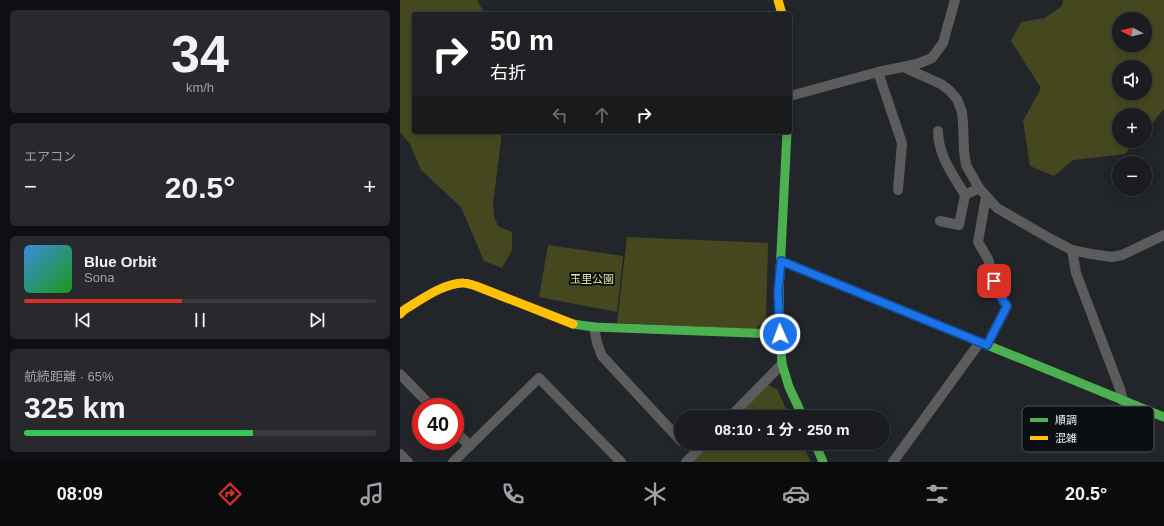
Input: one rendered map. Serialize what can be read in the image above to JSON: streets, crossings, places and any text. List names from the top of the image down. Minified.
{"parks":["玉里公園"],"legend":["順調","混雑"],"north":"left","page":{"tile":[["34","km/h"],"エアコン",["航続距離 · 65%","325 km"]],"map_buttons":["+","−"],"turn":["50 m","右折"],"heat":["−","20.5°","+"],"song":["Blue Orbit","Sona"],"limit":"40","trip":"08:10 · 1 分 · 250 m","tabs":["08:09","20.5°"]}}
